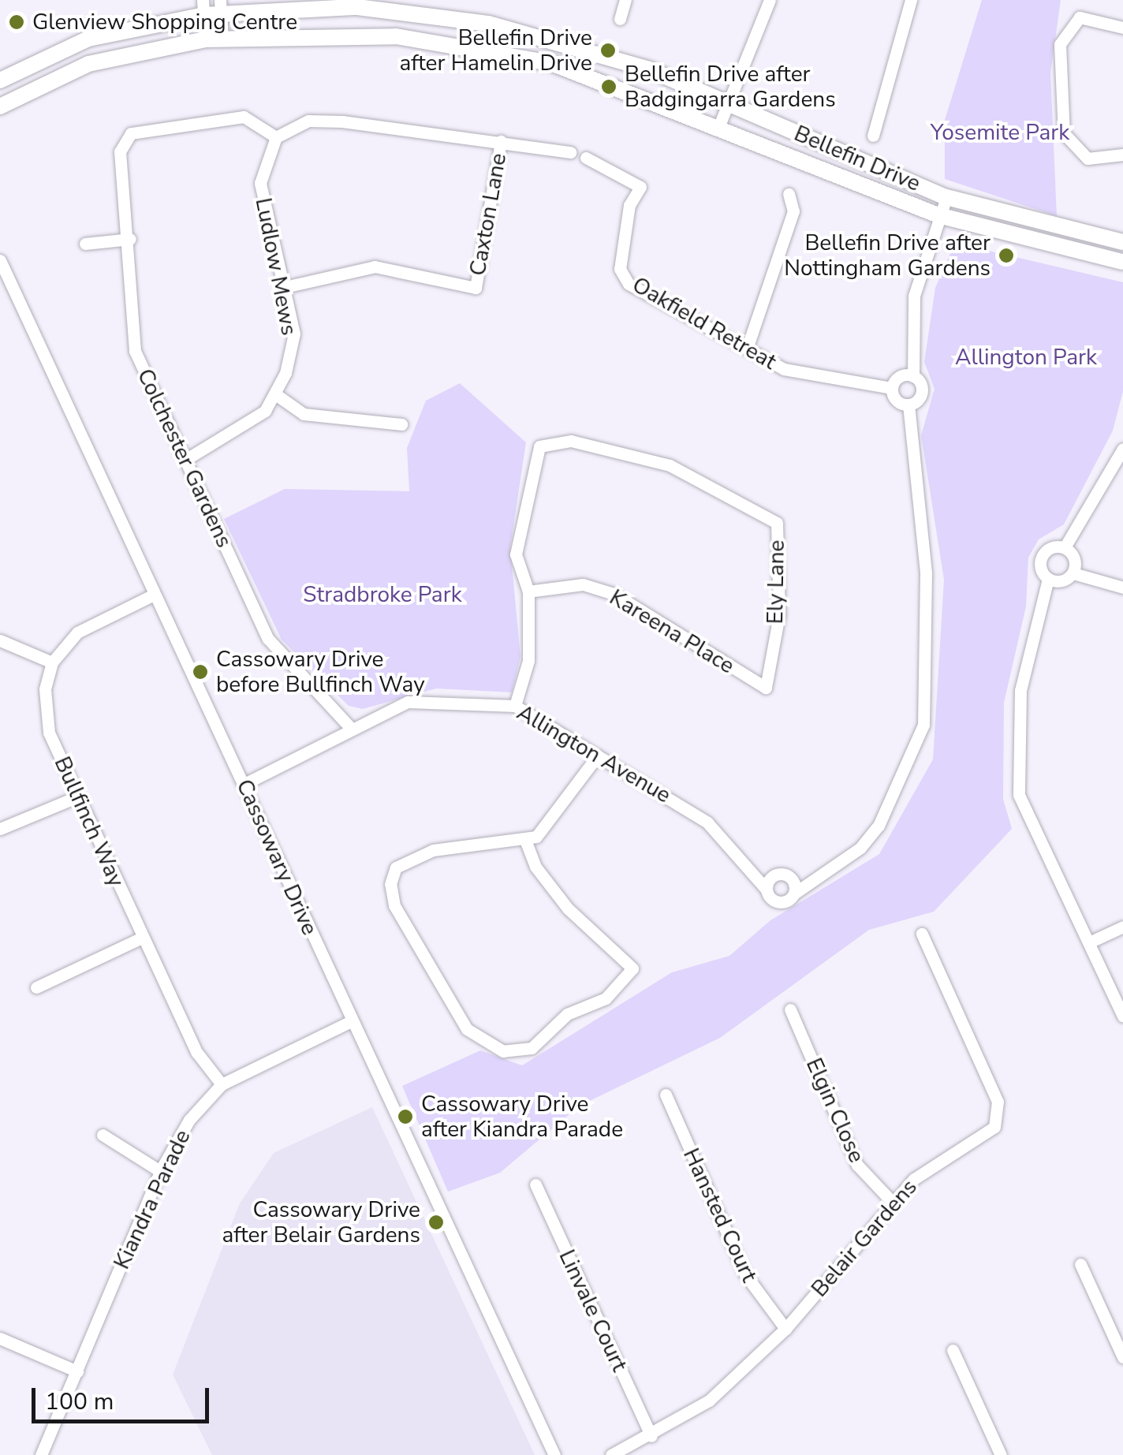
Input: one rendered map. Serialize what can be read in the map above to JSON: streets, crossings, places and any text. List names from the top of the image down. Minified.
{"streets":{"main road":["Bellefin Drive"],"street":["Caxton Lane","Ludlow Mews","Oakfield Retreat","Colchester Gardens","Ely Lane","Kareena Place","Allington Avenue","Bullfinch Way","Cassowary Drive","Elgin Close","Kiandra Parade","Hansted Court","Belair Gardens","Linvale Court"]},"crossings":[["Caxton Lane","Ludlow Mews"],["Ludlow Mews","Colchester Gardens"],["Colchester Gardens","Allington Avenue"],["Ely Lane","Kareena Place"],["Allington Avenue","Cassowary Drive"],["Bullfinch Way","Kiandra Parade"],["Cassowary Drive","Kiandra Parade"],["Elgin Close","Belair Gardens"],["Hansted Court","Belair Gardens"],["Belair Gardens","Linvale Court"]],"parks":["Yosemite Park","Allington Park","Stradbroke Park"],"places":["Glenview Shopping Centre","Bellefin Drive after Hamelin Drive","Bellefin Drive after Badgingarra Gardens","Bellefin Drive after Nottingham Gardens","Cassowary Drive before Bullfinch Way","Cassowary Drive after Kiandra Parade","Cassowary Drive after Belair Gardens"],"scale_bar":"100 m"}
